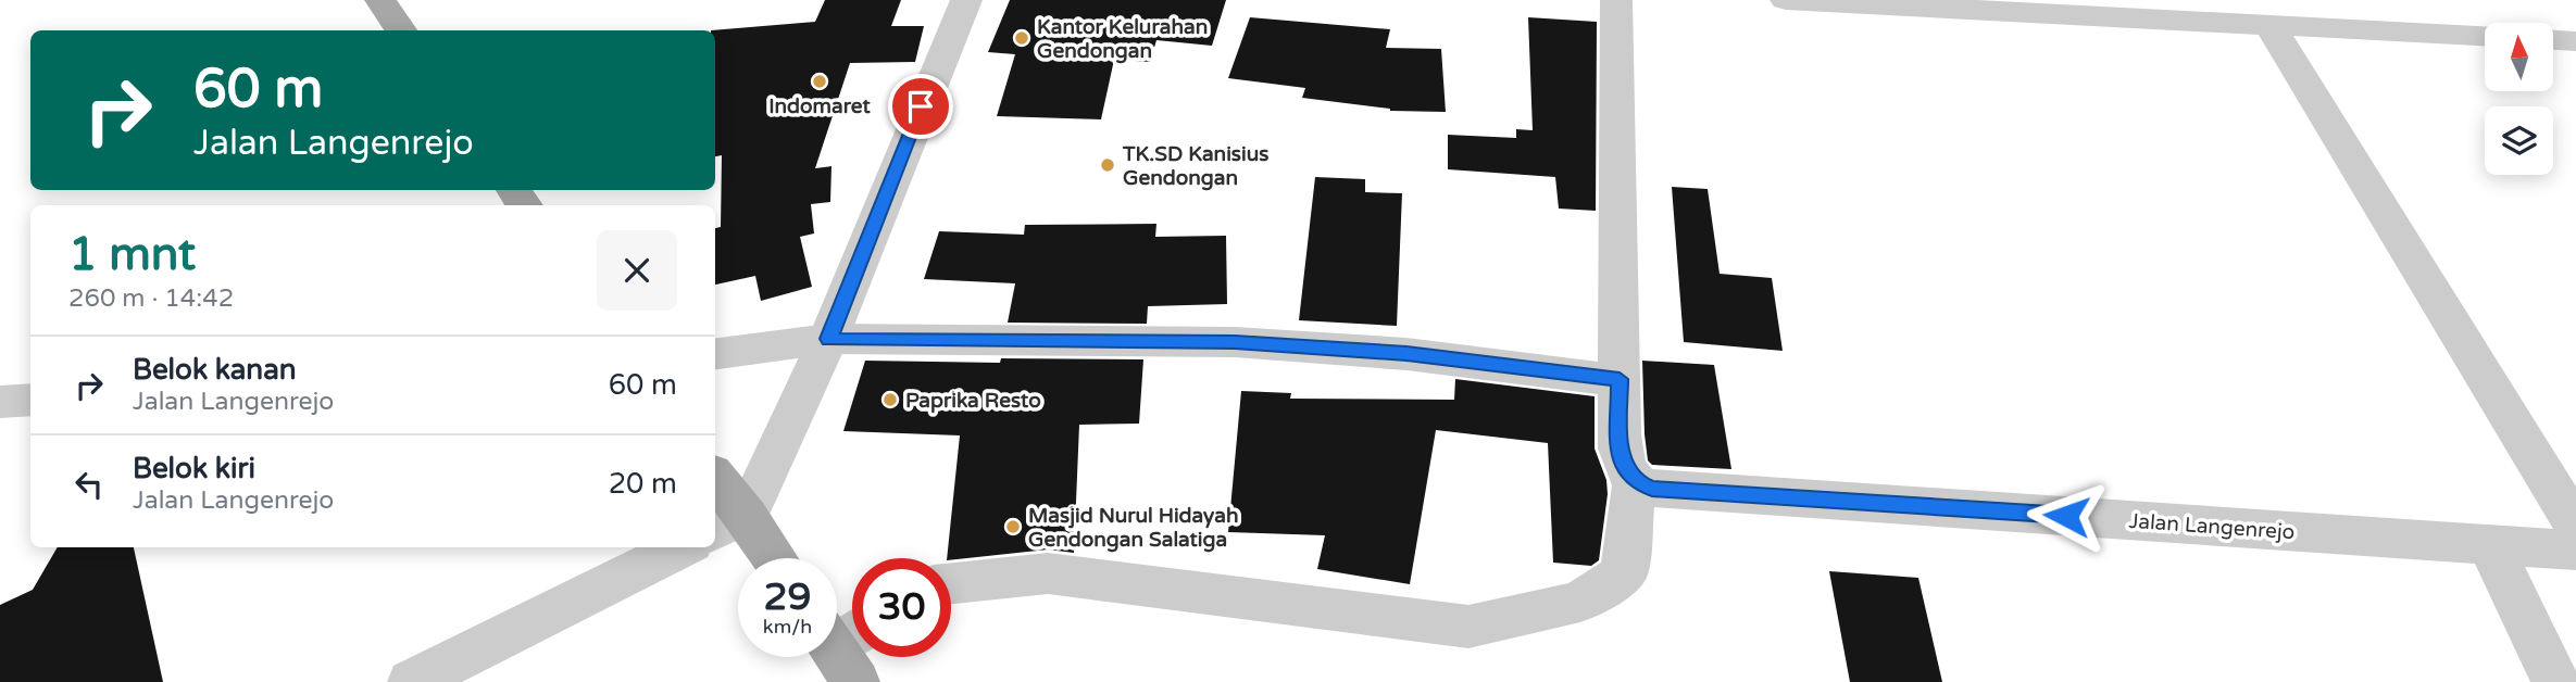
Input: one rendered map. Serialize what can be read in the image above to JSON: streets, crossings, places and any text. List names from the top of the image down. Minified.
{"streets":{"street":["Jalan Langenrejo"]},"places":["Kantor Kelurahan Gendongan","Indomaret","TK.SD Kanisius Gendongan","Paprika Resto","Masjid Nurul Hidayah Gendongan Salatiga"],"north":"top","page":{"turn":["60 m","Jalan Langenrejo"],"heading":["1 mnt","260 m · 14:42"],"list":[{"name":"Belok kanan","note":"Jalan Langenrejo","value":"60 m"},{"name":"Belok kiri","note":"Jalan Langenrejo","value":"20 m"}],"speed":"29 km/h","limit":"30"}}
